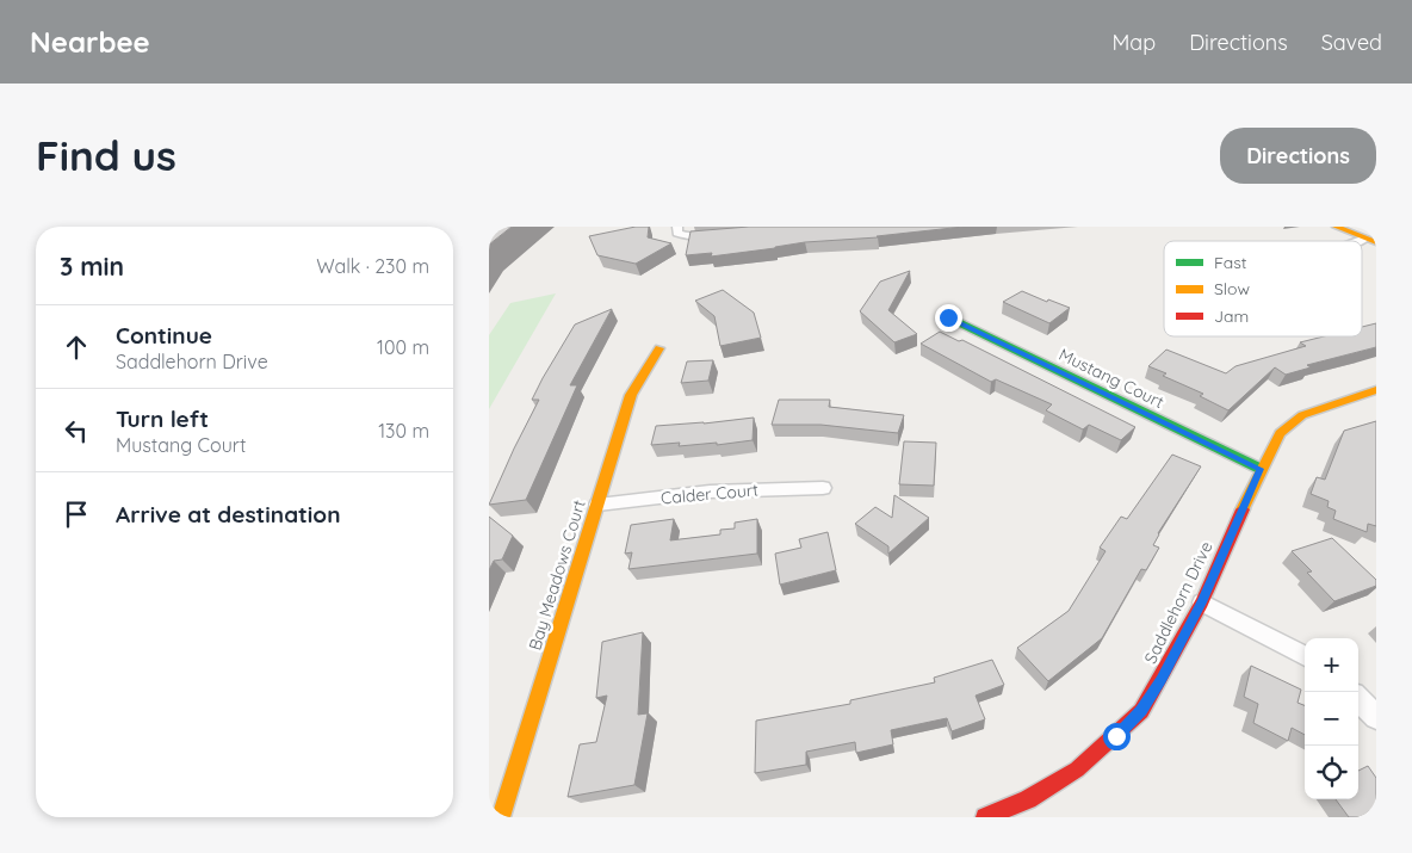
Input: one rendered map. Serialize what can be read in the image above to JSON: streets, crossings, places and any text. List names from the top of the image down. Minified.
{"streets":{"street":["Mustang Court","Calder Court","Bay Meadows Court","Saddlehorn Drive"]},"crossings":[["Mustang Court","Saddlehorn Drive"],["Calder Court","Bay Meadows Court"]],"legend":["Fast","Slow","Jam"],"page":{"header":"Nearbee","nav":["Map","Directions","Saved"],"buttons":"Directions","title":"Find us","heading":["3 min","Walk · 230 m"],"list":[["Continue","Saddlehorn Drive","100 m"],["Turn left","Mustang Court","130 m"],"Arrive at destination"],"map_buttons":["+","−"]}}
